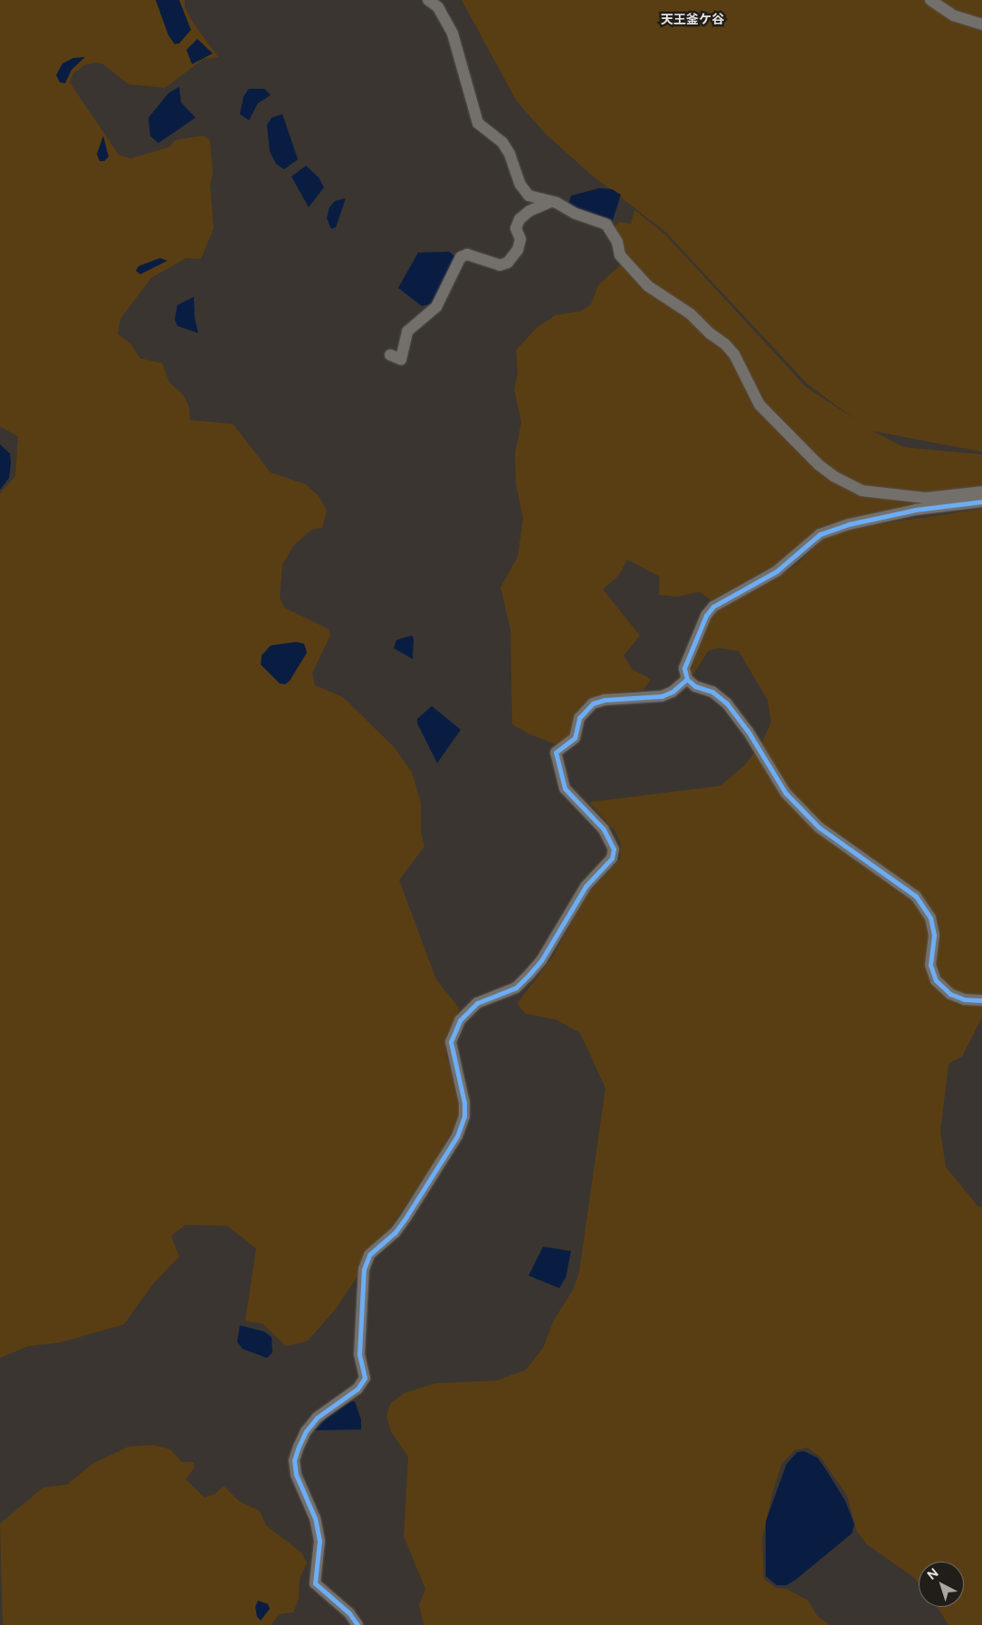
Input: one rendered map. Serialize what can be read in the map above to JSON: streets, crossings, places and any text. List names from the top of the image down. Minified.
{"districts":["天王釜ケ谷"],"north":"top left"}
